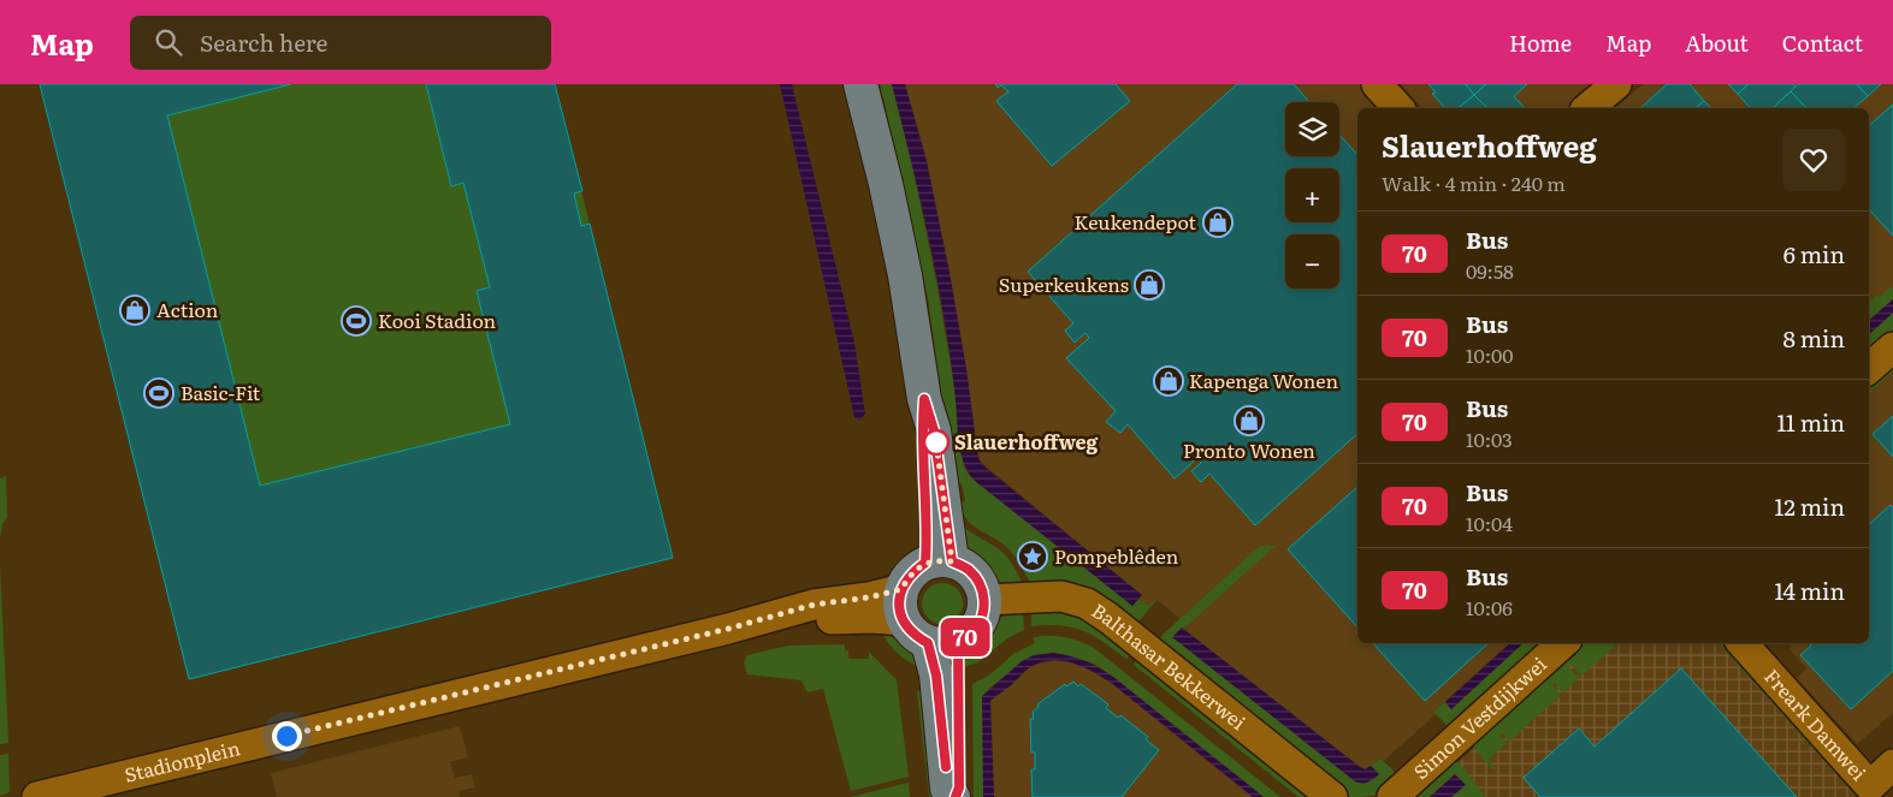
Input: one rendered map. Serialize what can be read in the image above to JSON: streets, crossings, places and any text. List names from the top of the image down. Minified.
{"streets":{"street":["Balthasar Bekkerwei","Simon Vestdijkwei","Freark Damwei","Stadionplein"]},"crossings":[["Balthasar Bekkerwei","Stadionplein"]],"places":{"shop":["Keukendepot","Superkeukens","Action","Kapenga Wonen","Pronto Wonen"],"sports":["Kooi Stadion","Basic-Fit"],"other":["Slauerhoffweg"],"place":["Pompeblêden"]},"lines":["bus line 70"],"page":{"header":"Map","search":"Search here","nav":["Home","Map","About","Contact"],"on_map":"70","map_buttons":["+","−"],"heading":["Slauerhoffweg","Walk · 4 min · 240 m"],"list":[{"mark":"70","name":"Bus","note":"09:58","value":"6 min"},{"mark":"70","name":"Bus","note":"10:00","value":"8 min"},{"mark":"70","name":"Bus","note":"10:03","value":"11 min"},{"mark":"70","name":"Bus","note":"10:04","value":"12 min"},{"mark":"70","name":"Bus","note":"10:06","value":"14 min"}]}}
